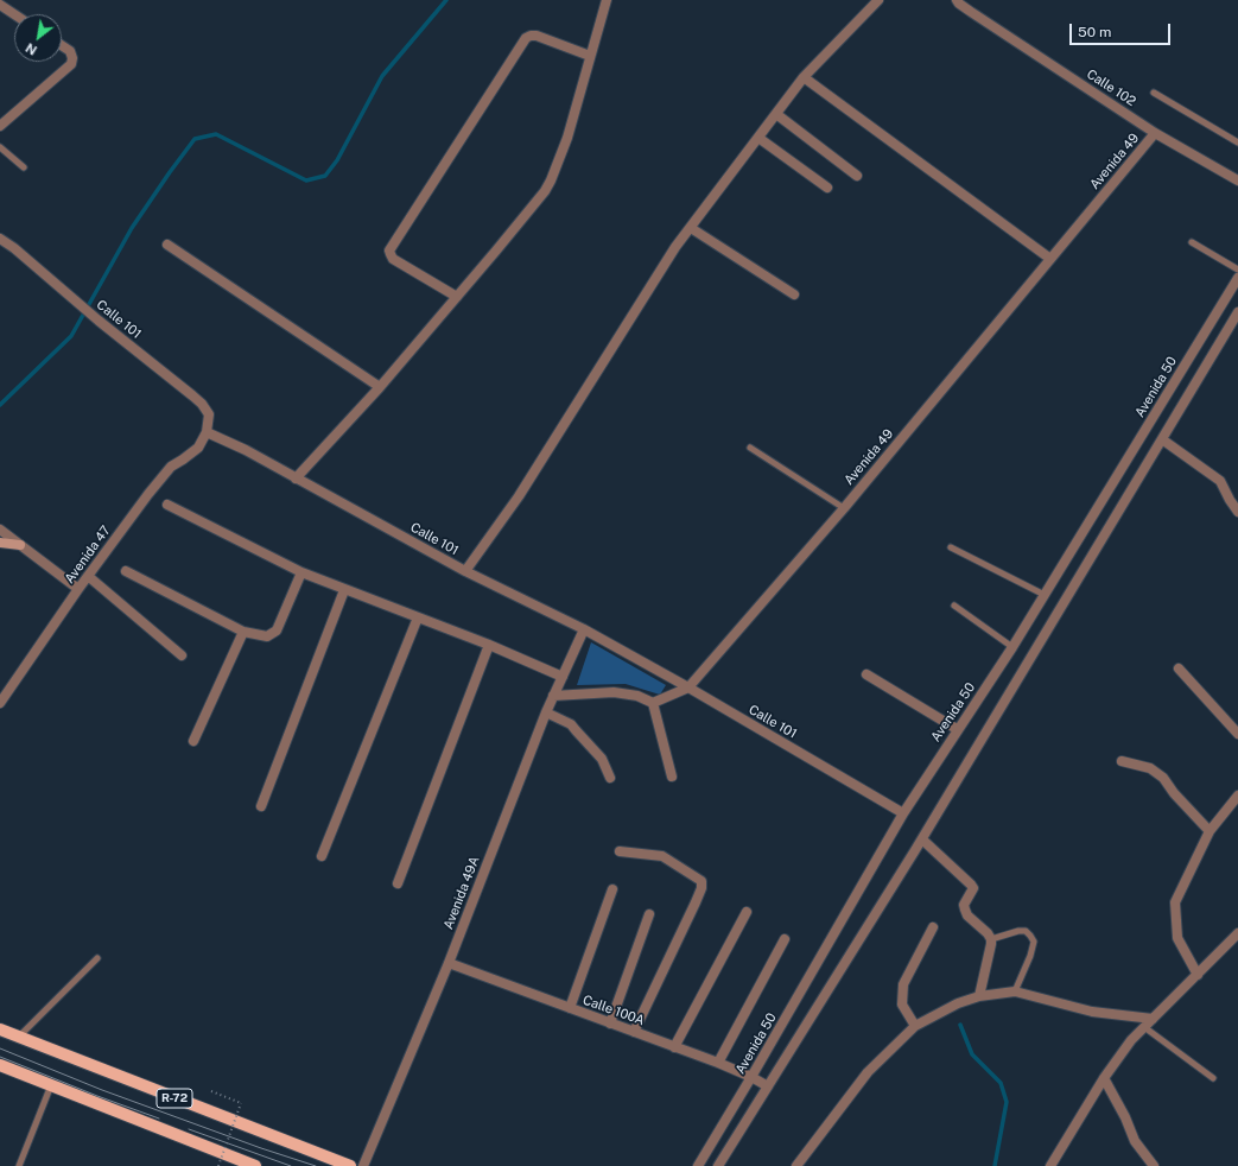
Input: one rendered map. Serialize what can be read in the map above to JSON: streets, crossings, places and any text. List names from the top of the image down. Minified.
{"streets":{"main road":["R-72"],"street":["Calle 102","Avenida 49","Calle 101","Avenida 50","Avenida 47","Avenida 49A","Calle 100A"]},"crossings":[["Calle 102","Avenida 49"],["Avenida 49","Calle 101"],["Calle 101","Avenida 50"],["Calle 101","Avenida 47"],["Calle 101","Avenida 49A"],["Avenida 50","Calle 100A"],["Avenida 49A","Calle 100A"]],"scale_bar":"50 m","north":"bottom left"}
